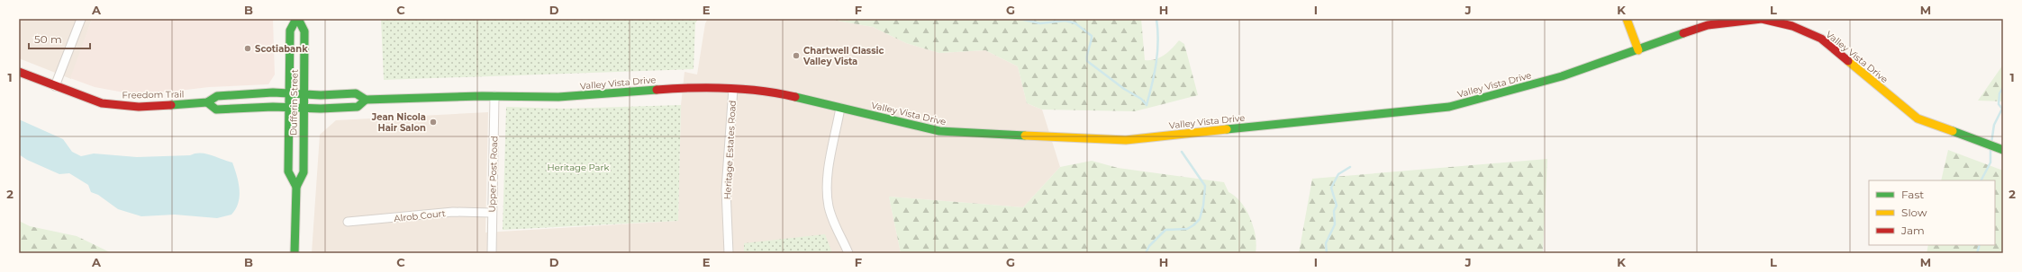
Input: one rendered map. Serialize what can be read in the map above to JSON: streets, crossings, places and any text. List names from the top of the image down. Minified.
{"streets":{"street":["Valley Vista Drive","Freedom Trail","Dufferin Street","Heritage Estates Road","Upper Post Road","Alrob Court"]},"crossings":[["Valley Vista Drive","Freedom Trail"],["Valley Vista Drive","Dufferin Street"],["Valley Vista Drive","Heritage Estates Road"],["Valley Vista Drive","Upper Post Road"],["Freedom Trail","Dufferin Street"],["Upper Post Road","Alrob Court"]],"parks":["Heritage Park"],"places":["Scotiabank","Chartwell Classic Valley Vista","Jean Nicola Hair Salon"],"legend":["Fast","Slow","Jam"],"scale_bar":"50 m","grid":{"columns":["A","B","C","D","E","F","G","H","I","J","K","L","M"],"rows":["1","2"]}}
